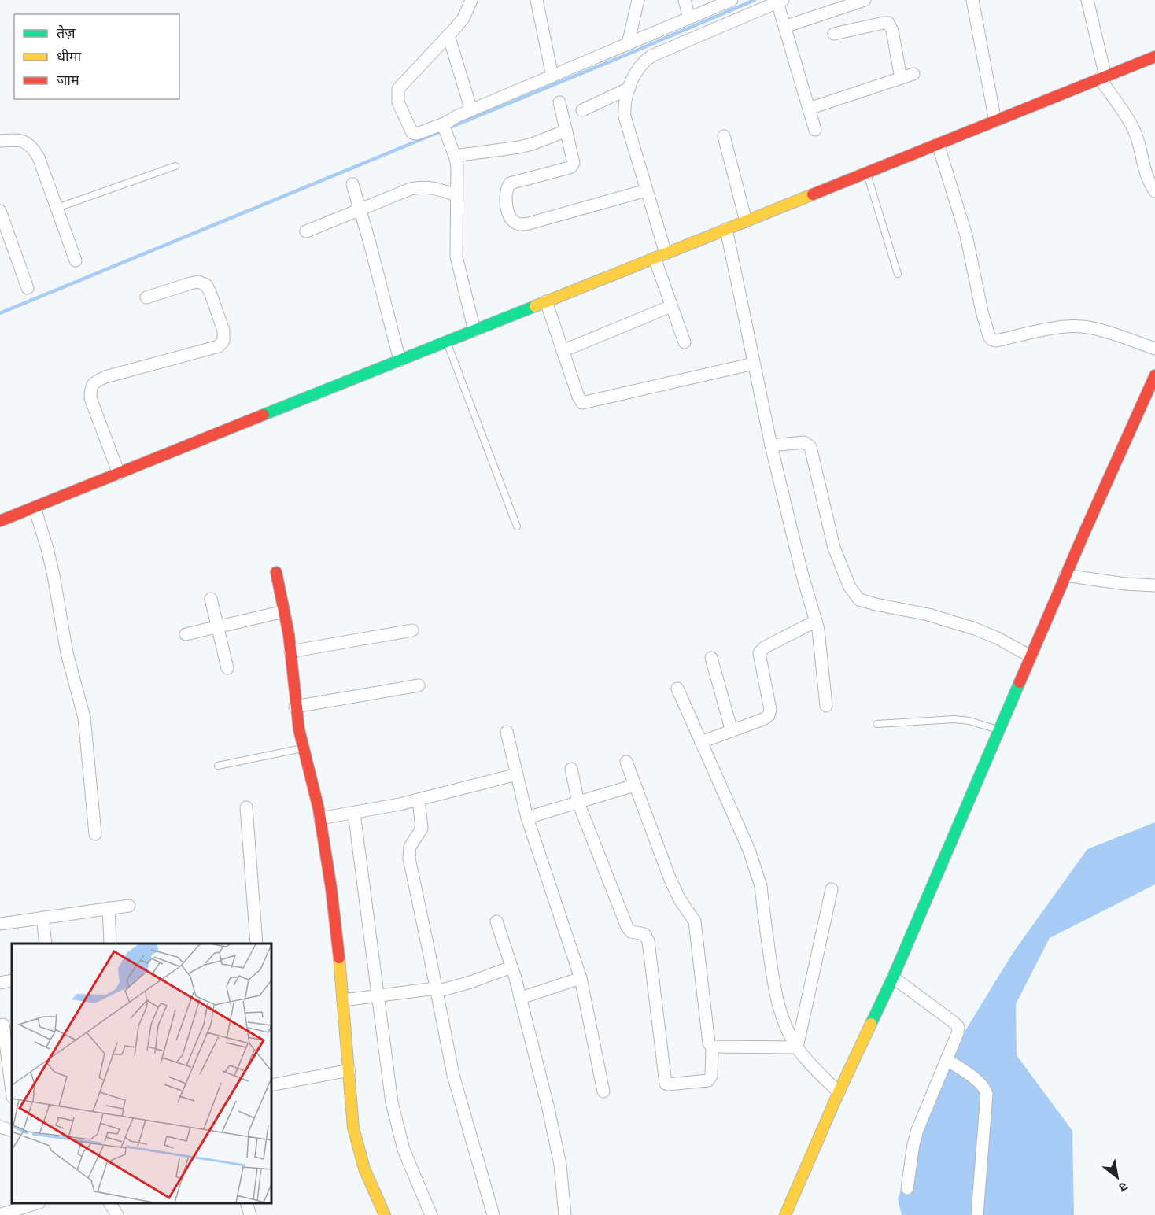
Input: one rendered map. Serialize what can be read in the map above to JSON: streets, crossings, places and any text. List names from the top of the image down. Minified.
{"legend":["तेज़","धीमा","जाम"],"north":"bottom right"}
